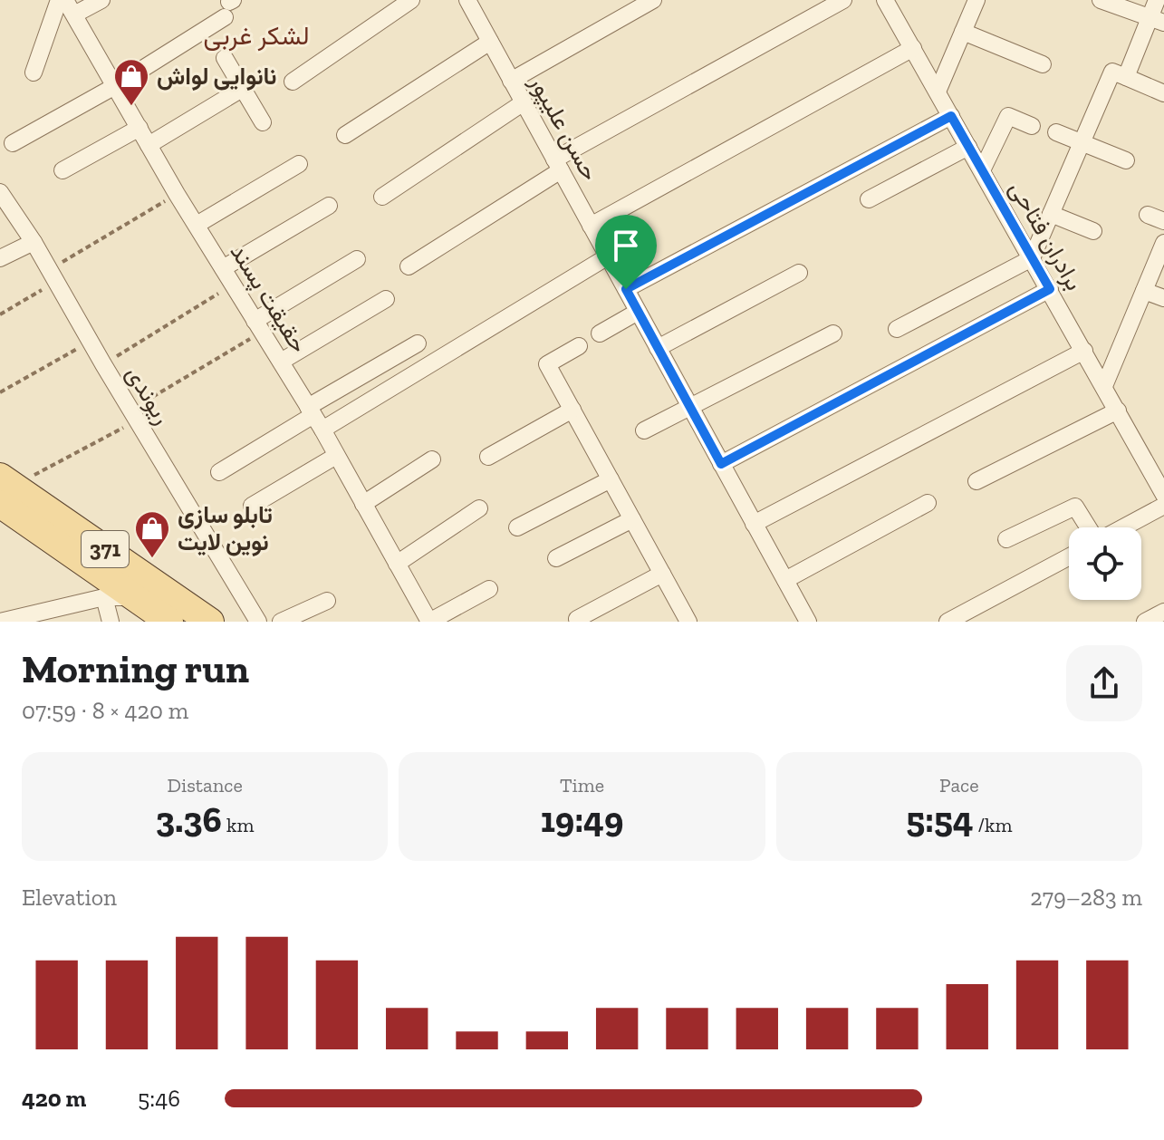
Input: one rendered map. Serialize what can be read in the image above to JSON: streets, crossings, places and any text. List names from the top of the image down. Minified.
{"streets":{"main road":["371"],"street":["حسن علیپور","برادران فتاحی","حقیقت پسند","ریوندی"]},"districts":["لشکر غربی"],"places":{"shop":["نانوایی لواش","تابلو سازی نوین لایت"]},"page":{"heading":["Morning run","07:59 · 8 × 420 m"],"stats":[["Distance","3.36 km"],["Time","19:49"],["Pace","5:54 /km"]],"chart":["Elevation","279–283 m"],"list":[{"name":"420 m","note":"5:46"}]}}
